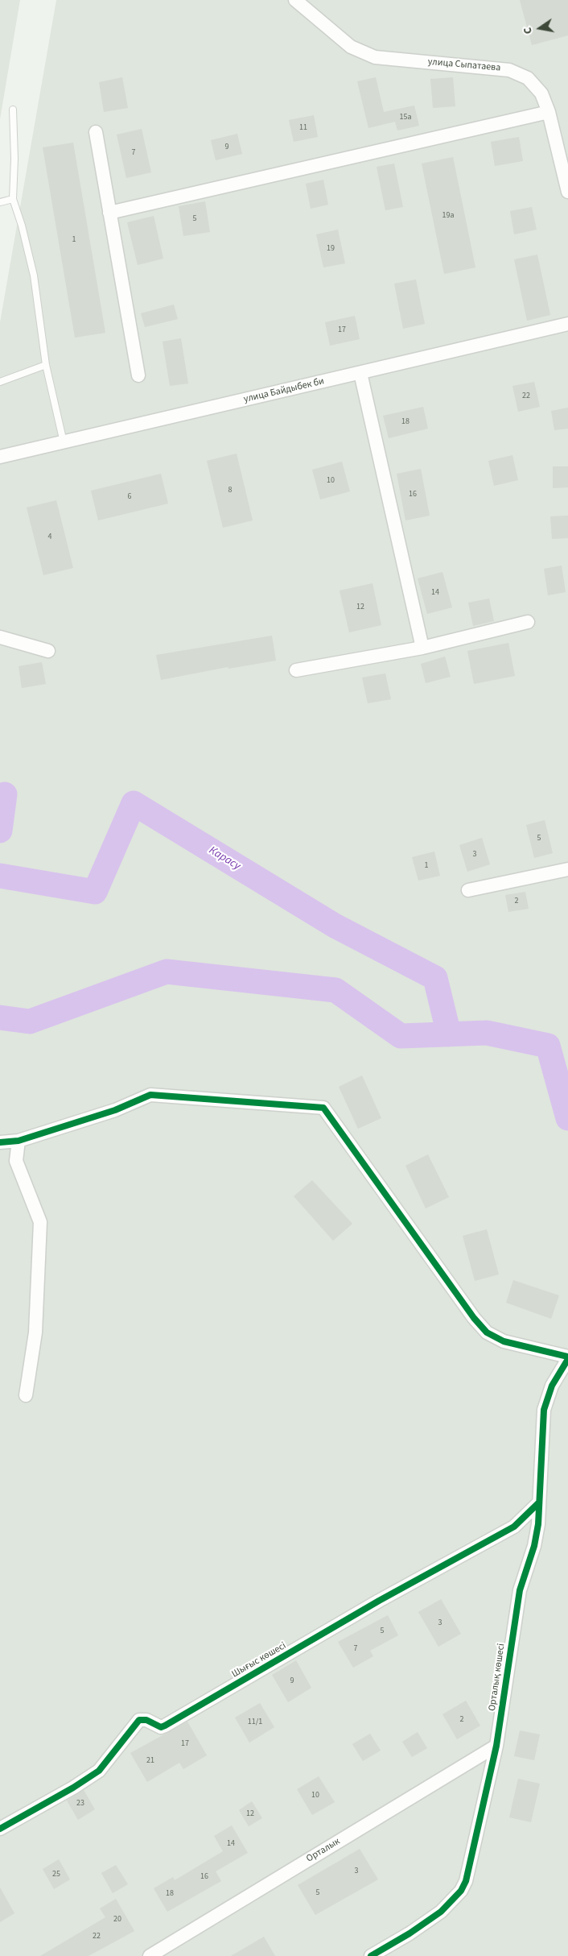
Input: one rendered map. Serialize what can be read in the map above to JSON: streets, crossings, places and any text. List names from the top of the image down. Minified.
{"streets":{"street":["улица Сыпатаева","улица Байдыбек би","Шығыс көшесі","Орталық көшесі","Орталык"]},"crossings":[["Шығыс көшесі","Орталық көшесі"],["Орталық көшесі","Орталык"]],"water":["Карасу"],"house_numbers":["15а","11","9","7","19а","5","1","19","17","22","18","10","8","16","6","4","14","12","5","3","1","2","3","5","7","9","2","11/1","17","21","10","23","12","14","3","25","16","5","18","20","22"],"north":"left"}
